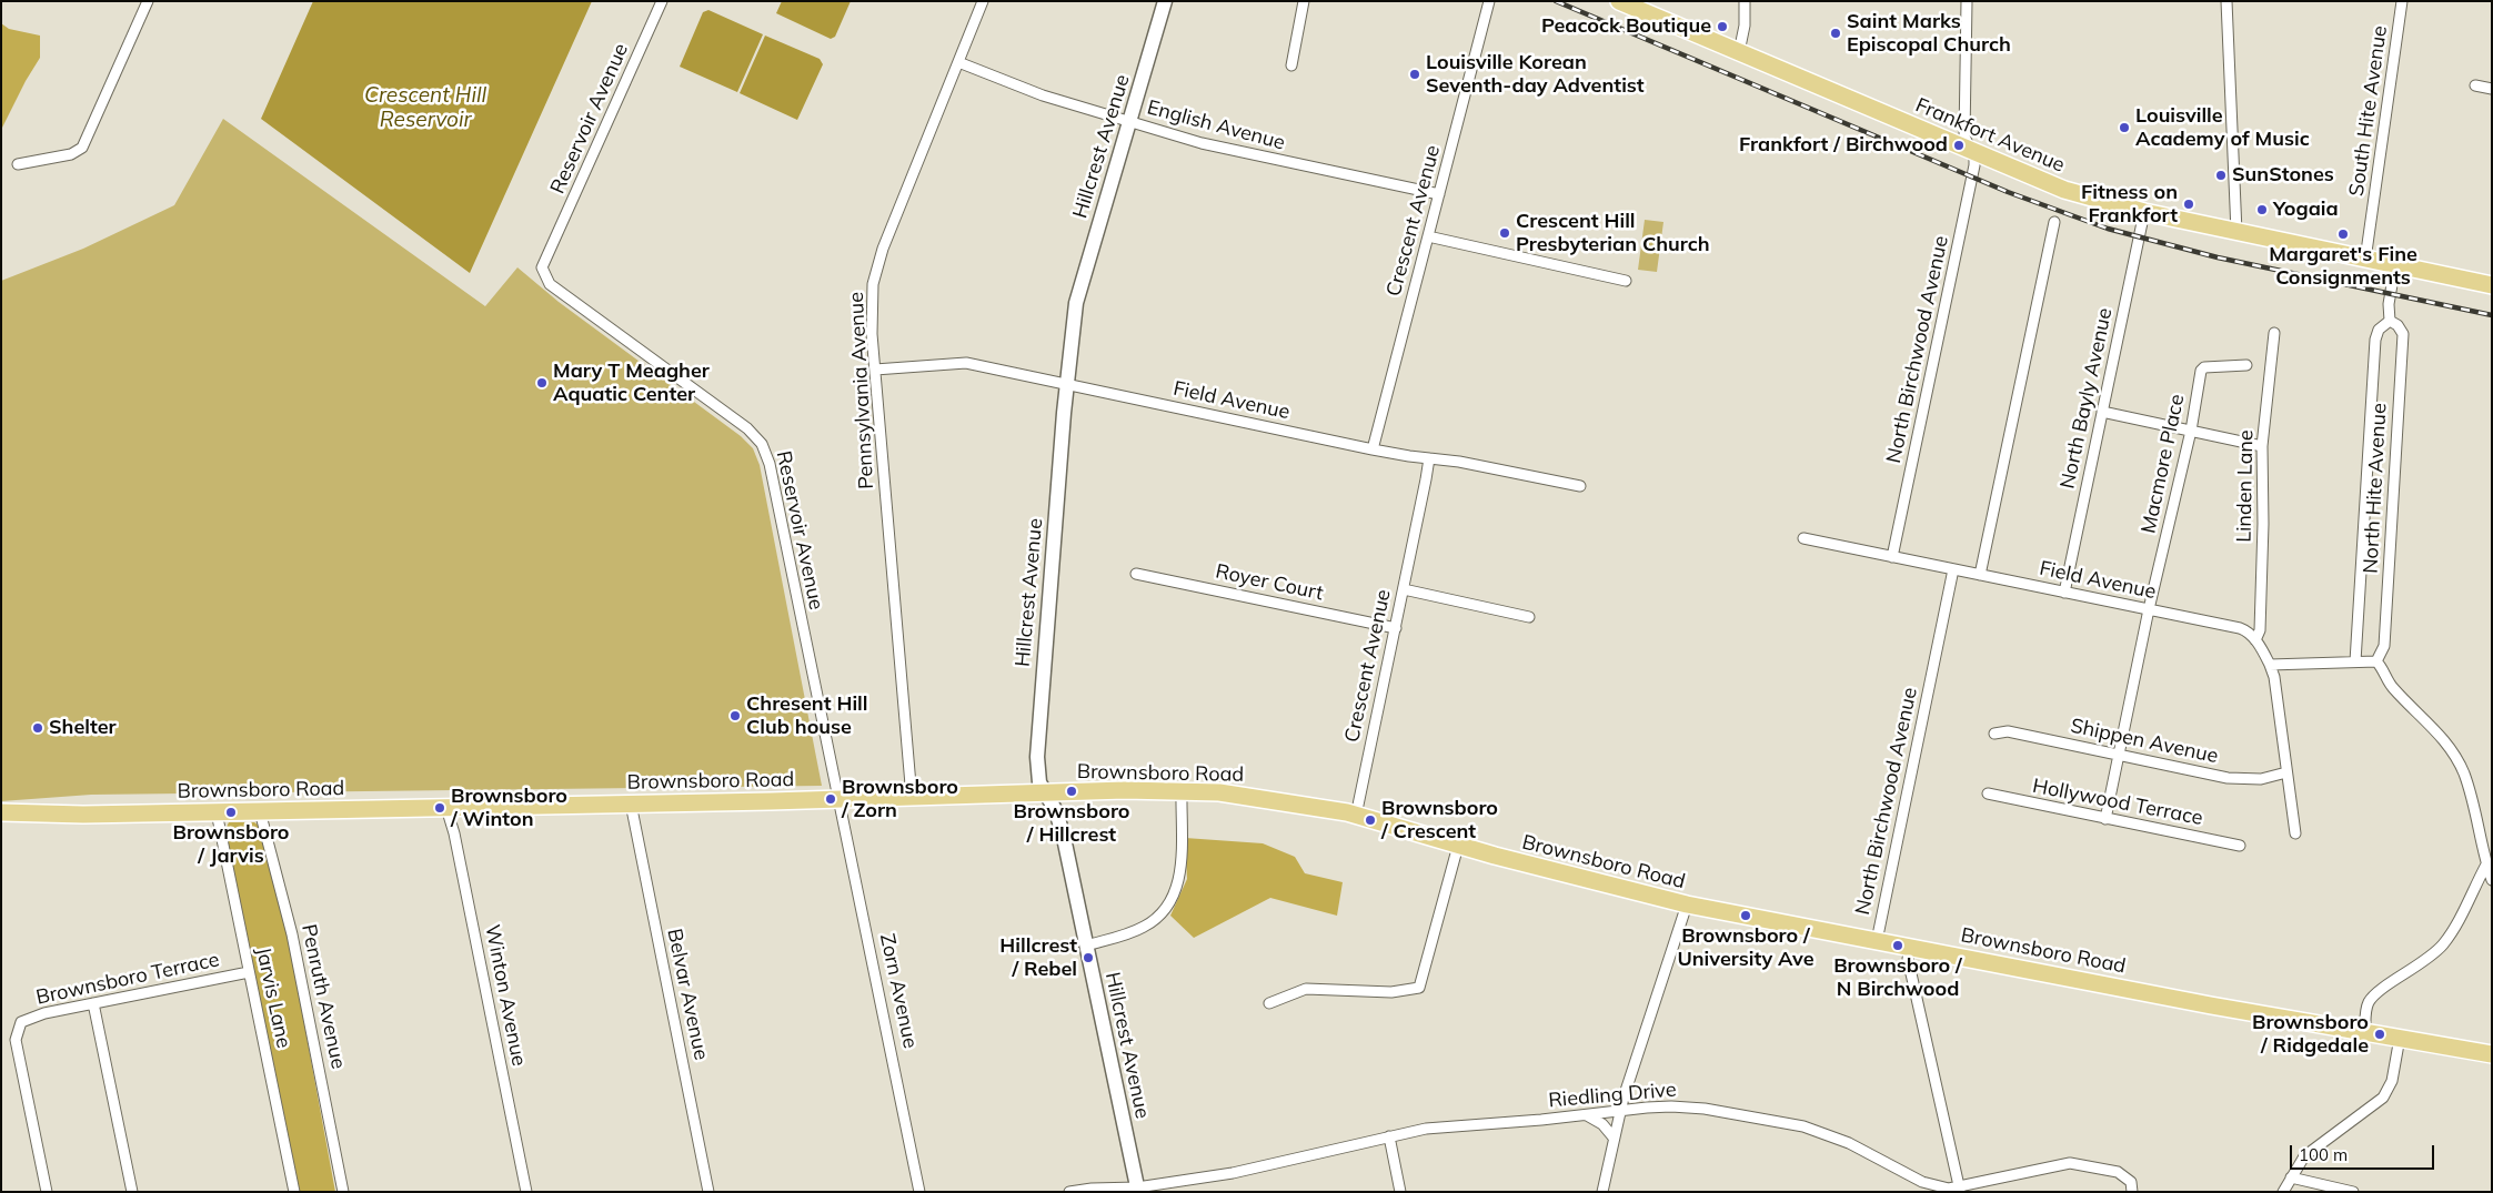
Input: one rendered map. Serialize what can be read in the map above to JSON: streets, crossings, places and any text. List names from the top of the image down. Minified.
{"streets":{"main road":["Frankfort Avenue","Hillcrest Avenue","Brownsboro Road"],"street":["South Hite Avenue","Reservoir Avenue","English Avenue","Crescent Avenue","North Birchwood Avenue","Pennsylvania Avenue","North Bayly Avenue","Field Avenue","Macmore Place","Linden Lane","North Hite Avenue","Royer Court","Shippen Avenue","Hollywood Terrace","Brownsboro Terrace","Zorn Avenue","Belvar Avenue","Winton Avenue","Penruth Avenue","Jarvis Lane","Riedling Drive"]},"crossings":[["South Hite Avenue","Frankfort Avenue"],["Reservoir Avenue","Brownsboro Road"],["Reservoir Avenue","Zorn Avenue"],["English Avenue","Hillcrest Avenue"],["English Avenue","Crescent Avenue"],["English Avenue","Pennsylvania Avenue"],["Frankfort Avenue","North Birchwood Avenue"],["Frankfort Avenue","North Bayly Avenue"],["Hillcrest Avenue","Field Avenue"],["Hillcrest Avenue","Brownsboro Road"],["Hillcrest Avenue","Riedling Drive"],["Crescent Avenue","Field Avenue"],["Crescent Avenue","Royer Court"],["Crescent Avenue","Brownsboro Road"],["North Birchwood Avenue","Field Avenue"],["North Birchwood Avenue","Brownsboro Road"],["Pennsylvania Avenue","Field Avenue"],["Pennsylvania Avenue","Brownsboro Road"],["North Bayly Avenue","Field Avenue"],["Field Avenue","Macmore Place"],["Field Avenue","Linden Lane"],["Brownsboro Road","Zorn Avenue"],["Brownsboro Road","Belvar Avenue"],["Brownsboro Road","Winton Avenue"],["Brownsboro Road","Penruth Avenue"],["Brownsboro Road","Jarvis Lane"],["Brownsboro Terrace","Jarvis Lane"]],"water":["Crescent Hill Reservoir"],"places":["Peacock Boutique","Saint Marks Episcopal Church","Louisville Korean Seventh-day Adventist","Louisville Academy of Music","Frankfort / Birchwood","SunStones","Fitness on Frankfort","Yogaia","Crescent Hill Presbyterian Church","Margaret's Fine Consignments","Mary T Meagher Aquatic Center","Chresent Hill Club house","Shelter","Brownsboro / Hillcrest","Brownsboro / Zorn","Brownsboro / Winton","Brownsboro / Jarvis","Brownsboro / Crescent","Brownsboro / University Ave","Brownsboro / N Birchwood","Hillcrest / Rebel","Brownsboro / Ridgedale"],"scale_bar":"100 m"}
